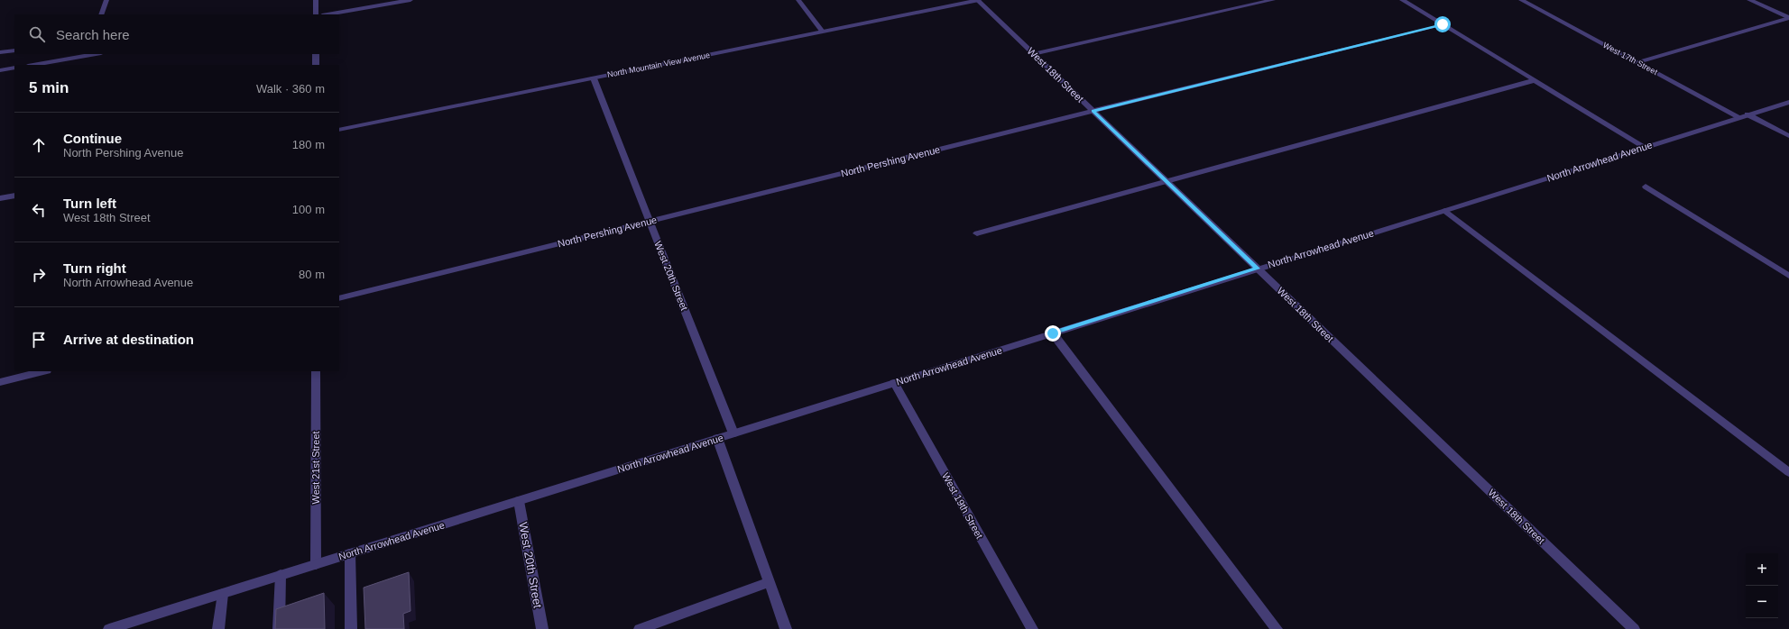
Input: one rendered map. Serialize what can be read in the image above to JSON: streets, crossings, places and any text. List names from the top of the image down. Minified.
{"streets":{"street":["West 17th Street","North Mountain View Avenue","West 18th Street","North Pershing Avenue","North Arrowhead Avenue","West 20th Street","West 21st Street","West 19th Street"]},"crossings":[["West 17th Street","North Arrowhead Avenue"],["North Mountain View Avenue","West 18th Street"],["North Mountain View Avenue","West 20th Street"],["West 18th Street","North Pershing Avenue"],["West 18th Street","North Arrowhead Avenue"],["North Pershing Avenue","West 20th Street"],["North Arrowhead Avenue","West 20th Street"],["North Arrowhead Avenue","West 21st Street"],["North Arrowhead Avenue","West 19th Street"]],"page":{"search":"Search here","heading":["5 min","Walk · 360 m"],"list":[["Continue","North Pershing Avenue","180 m"],["Turn left","West 18th Street","100 m"],["Turn right","North Arrowhead Avenue","80 m"],"Arrive at destination"],"map_buttons":["+","−"]}}
